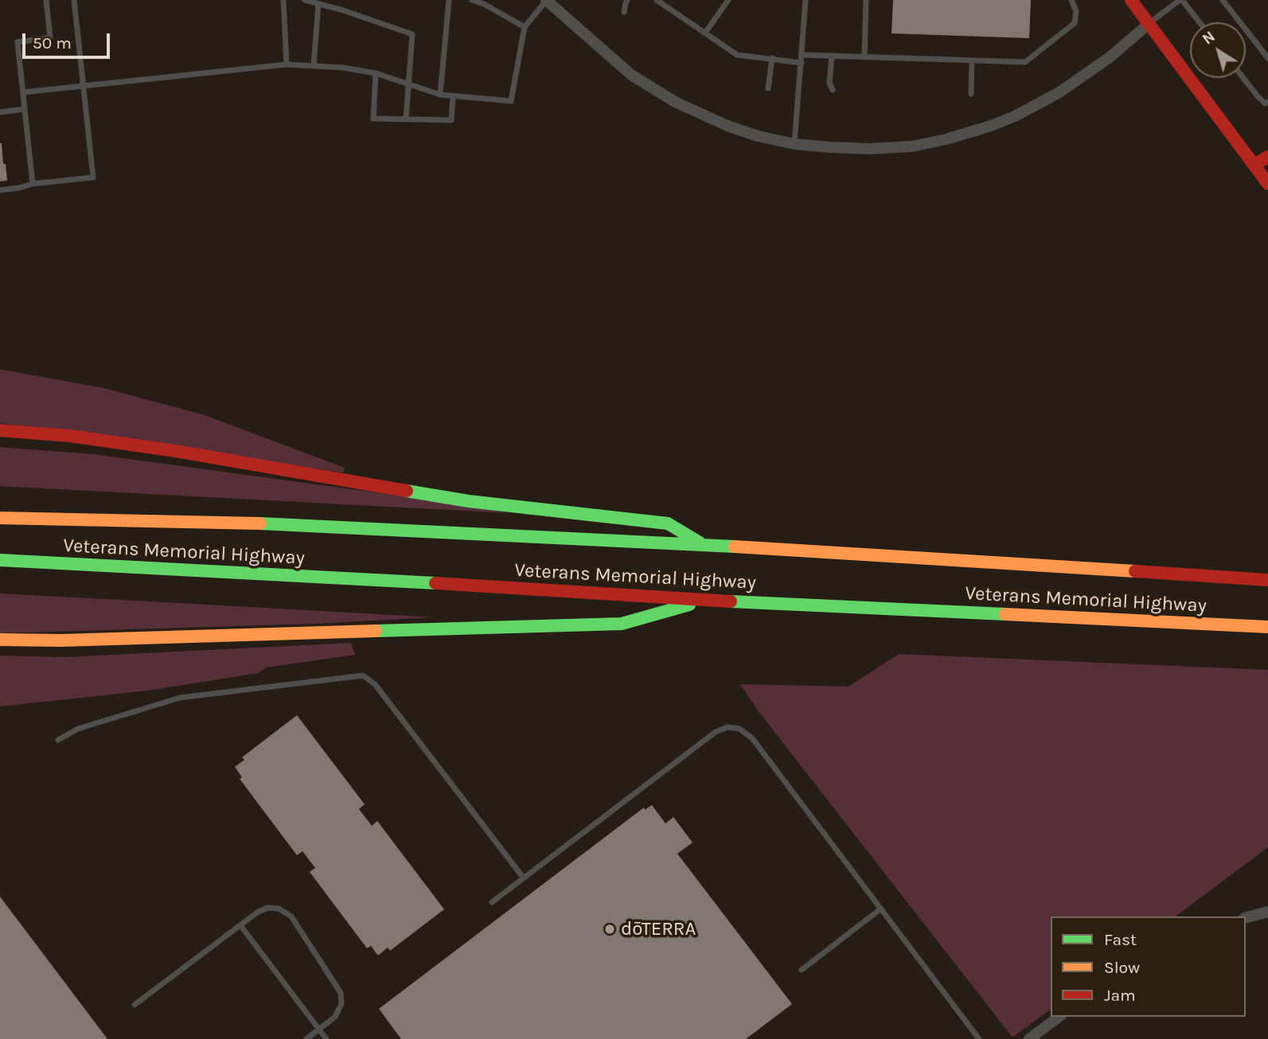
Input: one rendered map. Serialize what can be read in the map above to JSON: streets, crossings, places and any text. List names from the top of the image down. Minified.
{"streets":{"main road":["Veterans Memorial Highway"]},"places":["dōTERRA"],"legend":["Fast","Slow","Jam"],"scale_bar":"50 m","north":"top left"}
